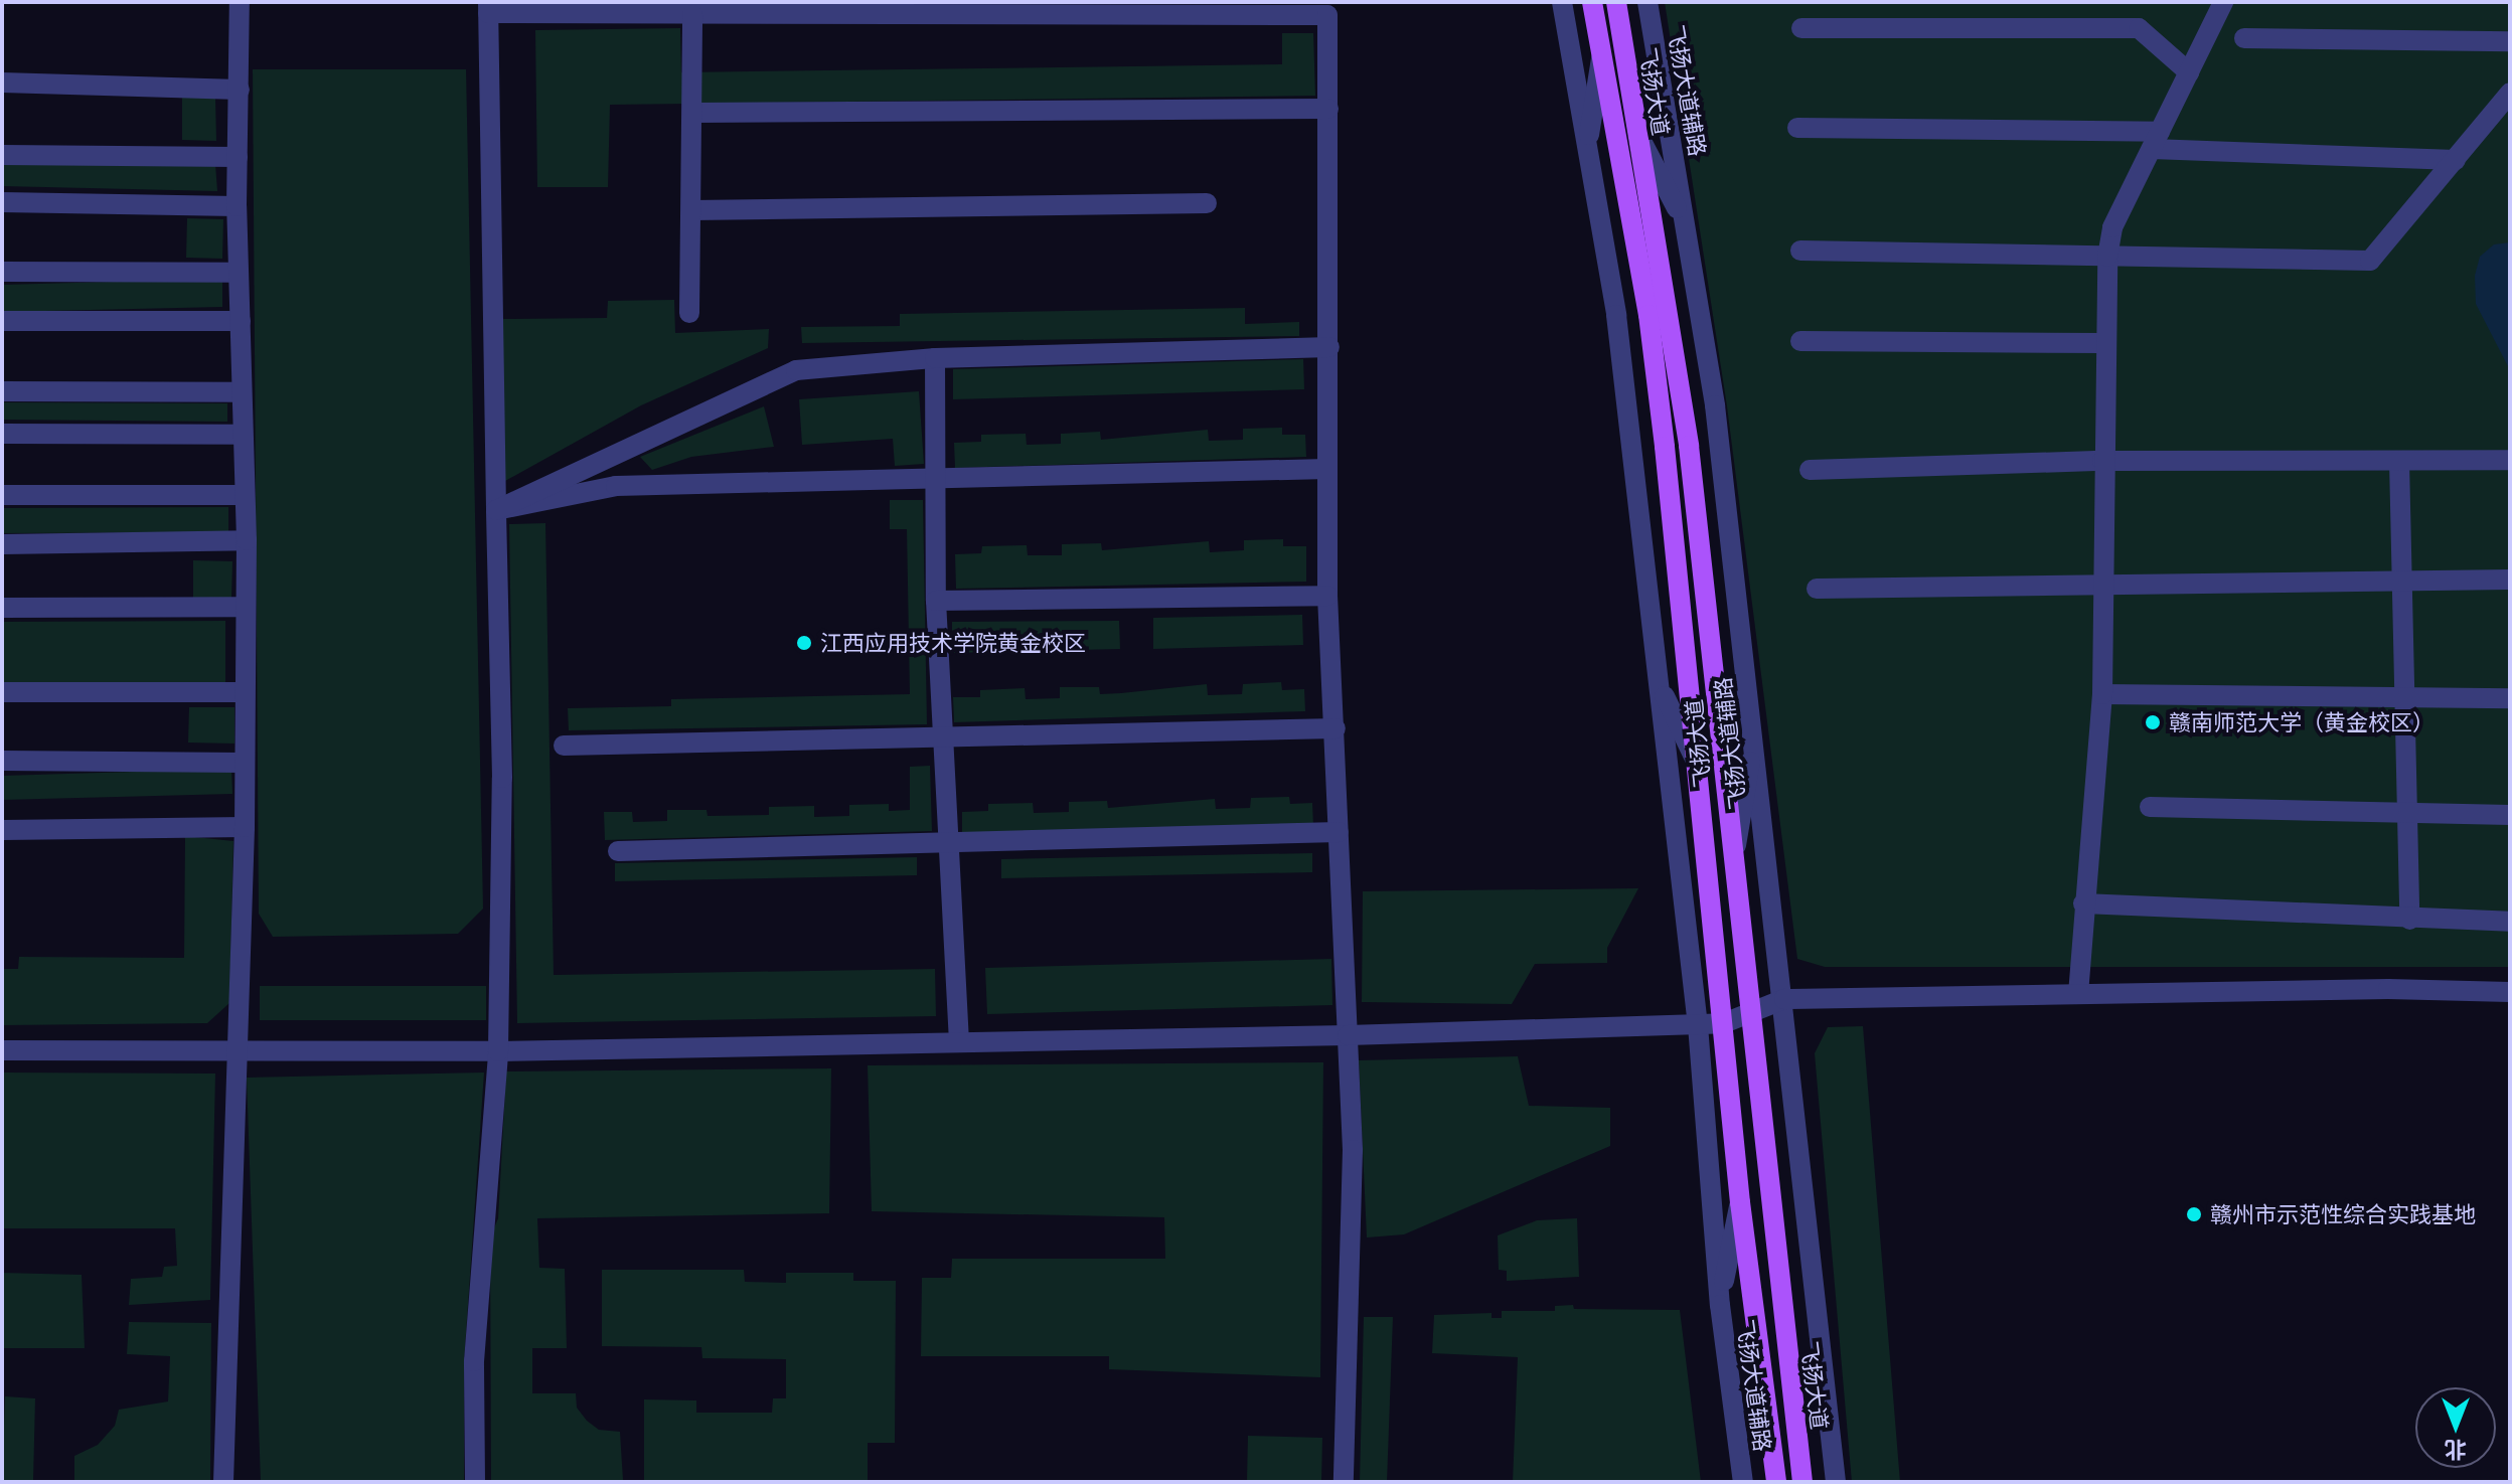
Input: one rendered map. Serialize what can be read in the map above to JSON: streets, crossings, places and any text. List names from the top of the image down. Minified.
{"streets":{"main road":["飞扬大道"],"street":["飞扬大道辅路"]},"places":["江西应用技术学院黄金校区","赣南师范大学（黄金校区）","赣州市示范性综合实践基地"],"north":"bottom"}
